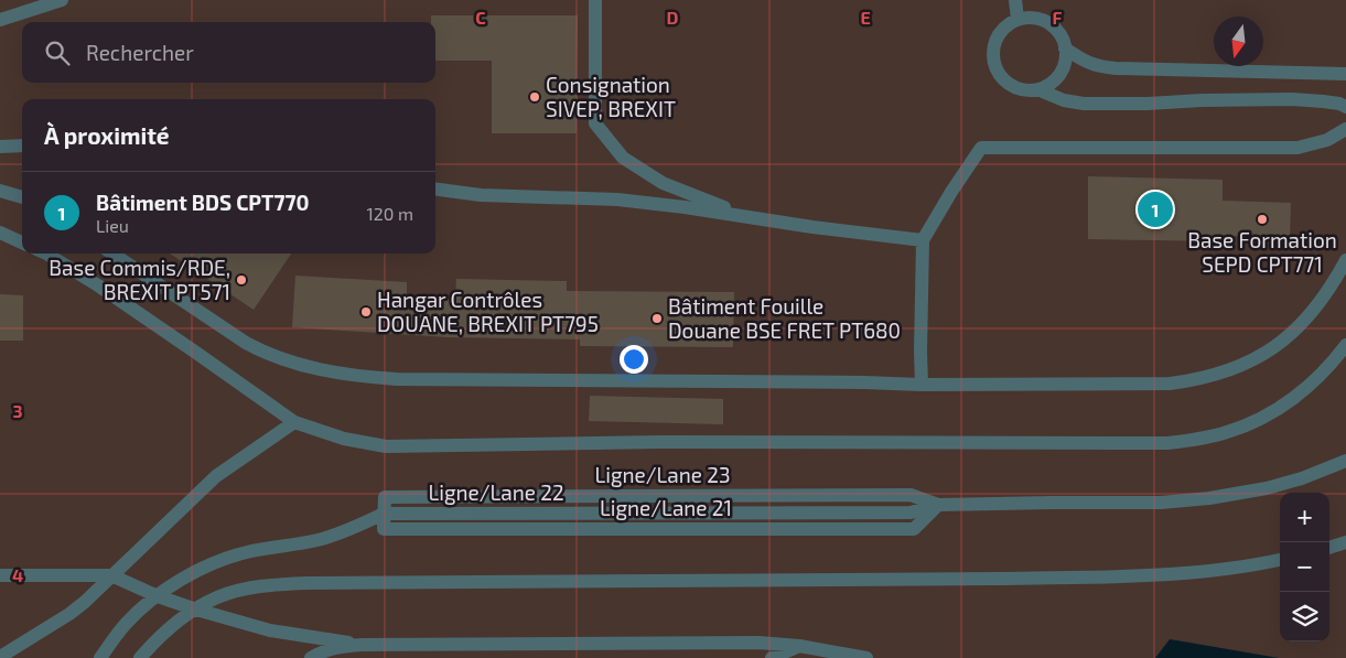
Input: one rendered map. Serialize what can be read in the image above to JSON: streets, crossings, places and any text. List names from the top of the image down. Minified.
{"streets":{"lane":["Ligne/Lane 23","Ligne/Lane 22","Ligne/Lane 21"]},"crossings":[["Ligne/Lane 23","Ligne/Lane 22"],["Ligne/Lane 23","Ligne/Lane 21"],["Ligne/Lane 22","Ligne/Lane 21"]],"places":["Consignation SIVEP, BREXIT","Base Formation SEPD CPT771","Base Commis/RDE, BREXIT PT571","Hangar Contrôles DOUANE, BREXIT PT795","Bâtiment Fouille Douane BSE FRET PT680"],"north":"bottom","page":{"search":"Rechercher","heading":"À proximité","list":[{"mark":"1","name":"Bâtiment BDS CPT770","note":"Lieu","value":"120 m"}],"pins":"1","map_buttons":["+","−"]},"grid":{"columns":["C","D","E","F"],"rows":["3","4"]}}
